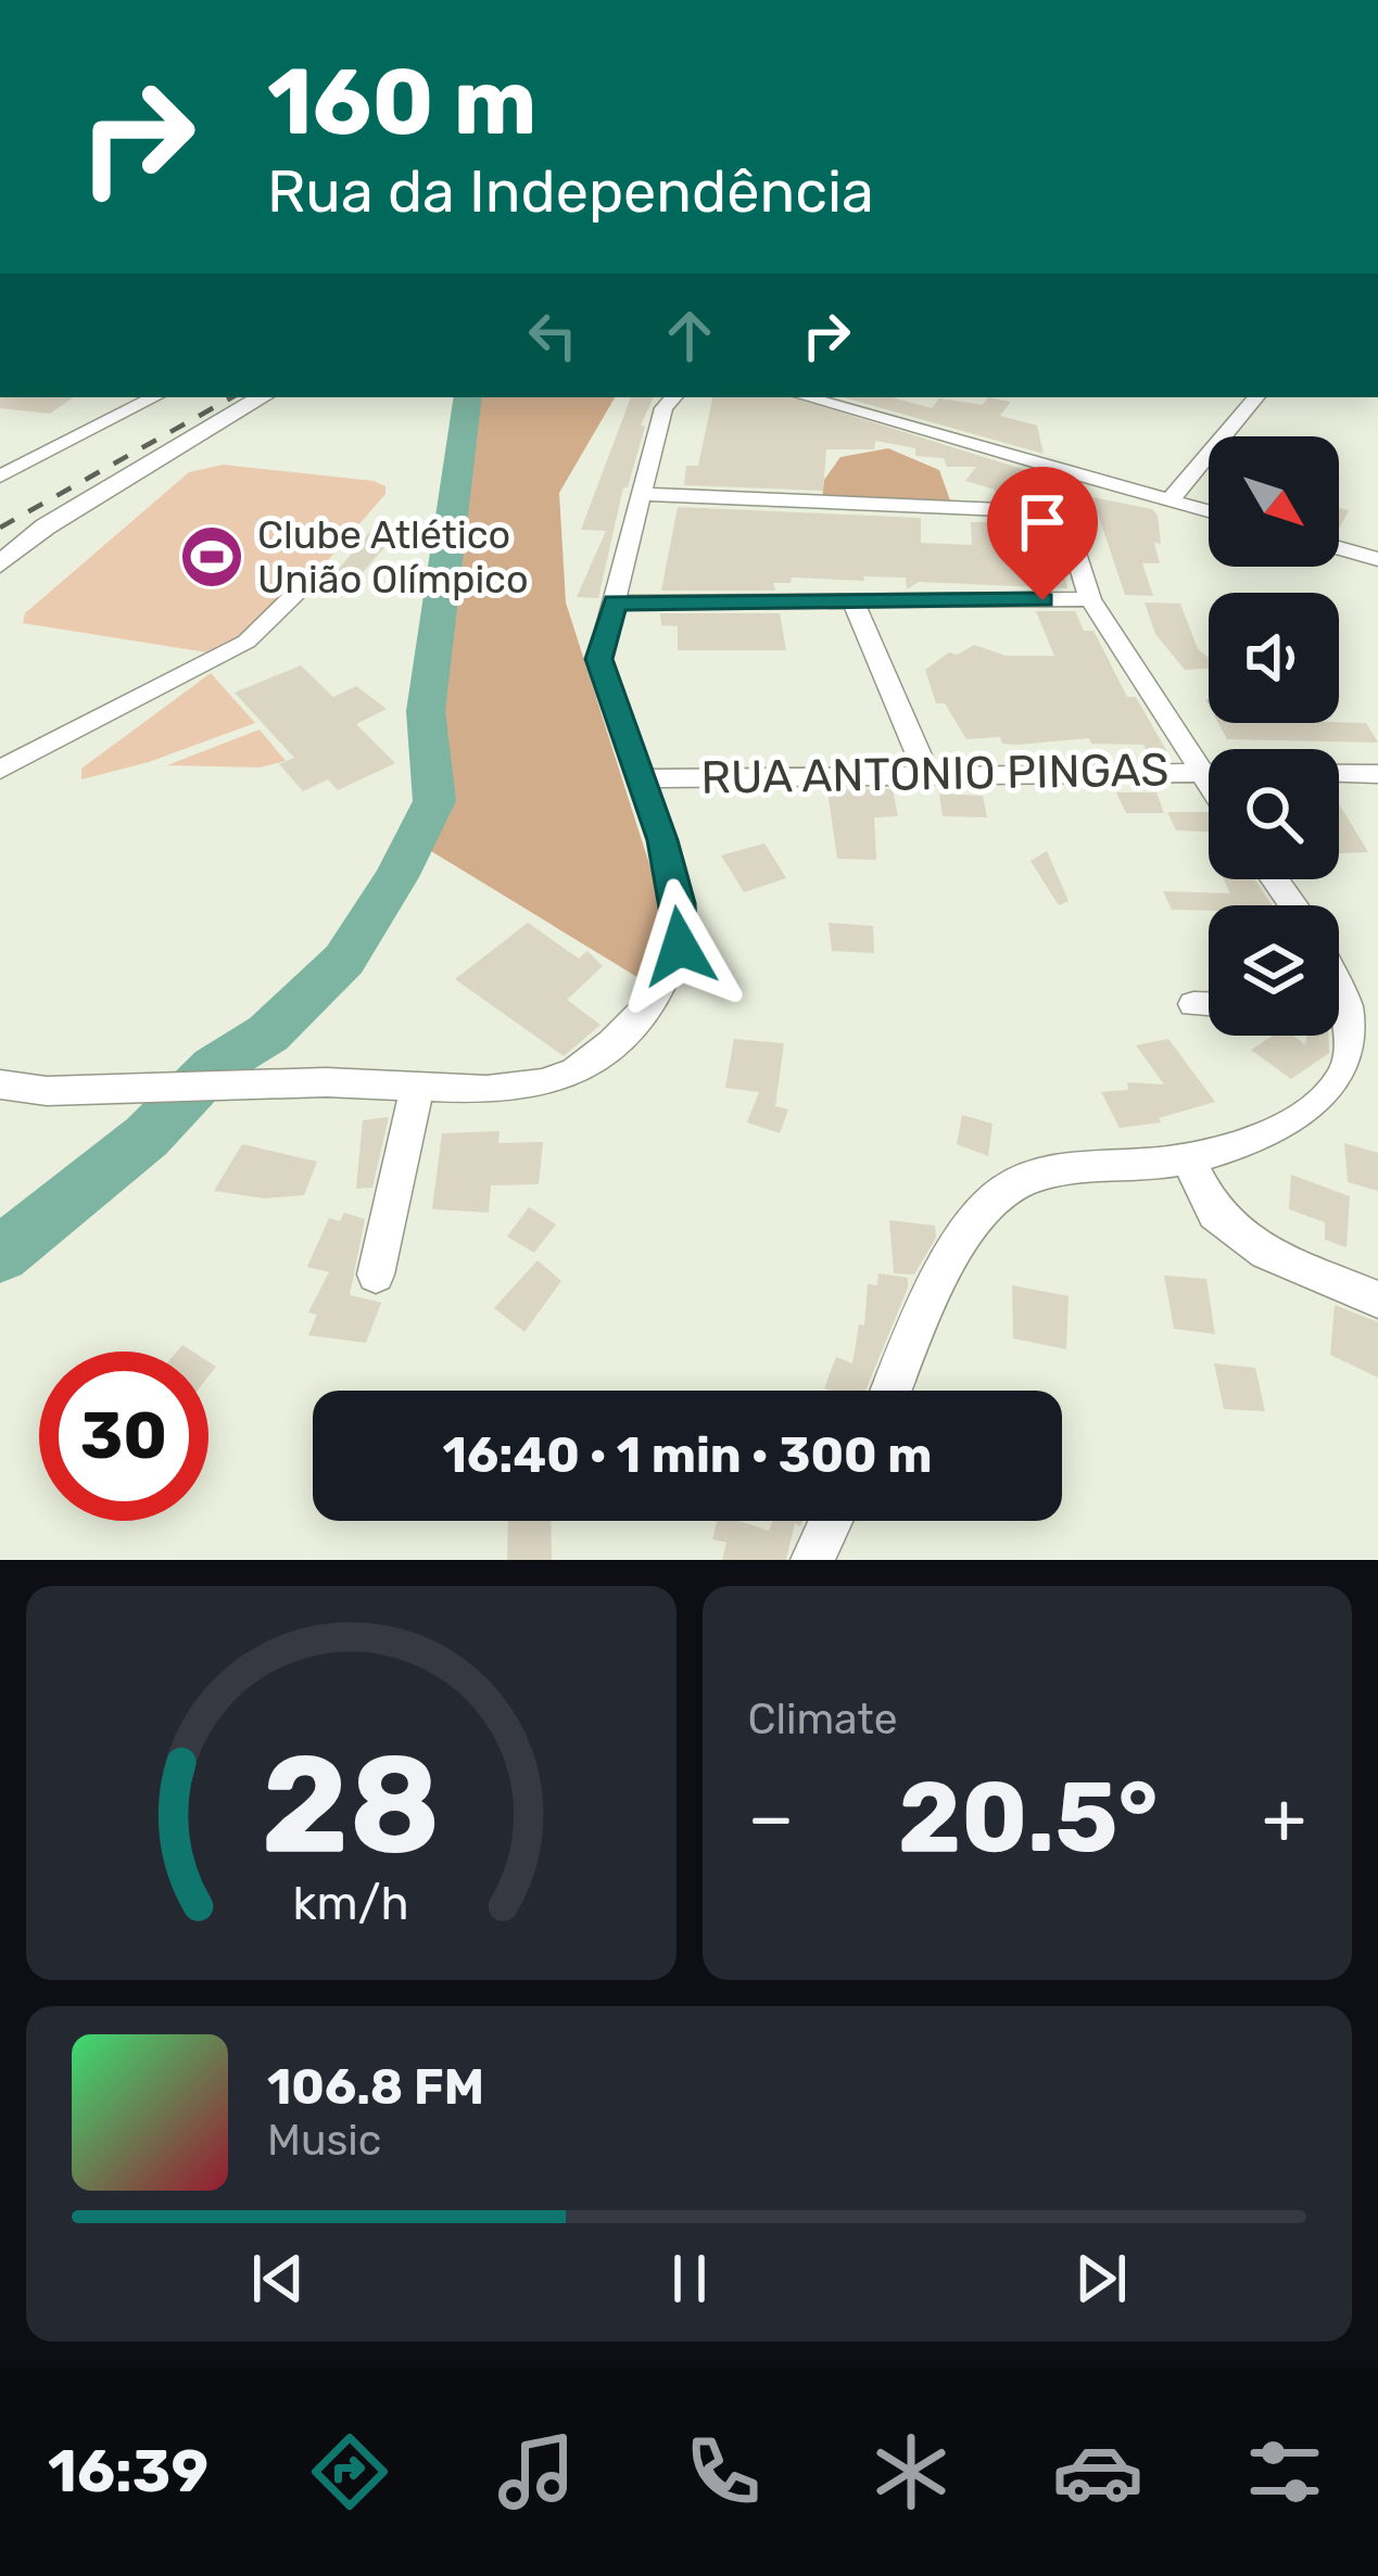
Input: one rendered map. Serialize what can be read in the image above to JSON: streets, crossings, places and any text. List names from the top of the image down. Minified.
{"streets":{"street":["RUA ANTONIO PINGAS"]},"places":{"sports":["Clube Atlético União Olímpico"]},"north":"bottom right","page":{"turn":["160 m","Rua da Independência"],"limit":"30","trip":"16:40 · 1 min · 300 m","tile":"Climate","heat":["−","20.5°","+"],"song":["106.8 FM","Music"],"tabs":"16:39","gauge":["28","km/h"]}}
